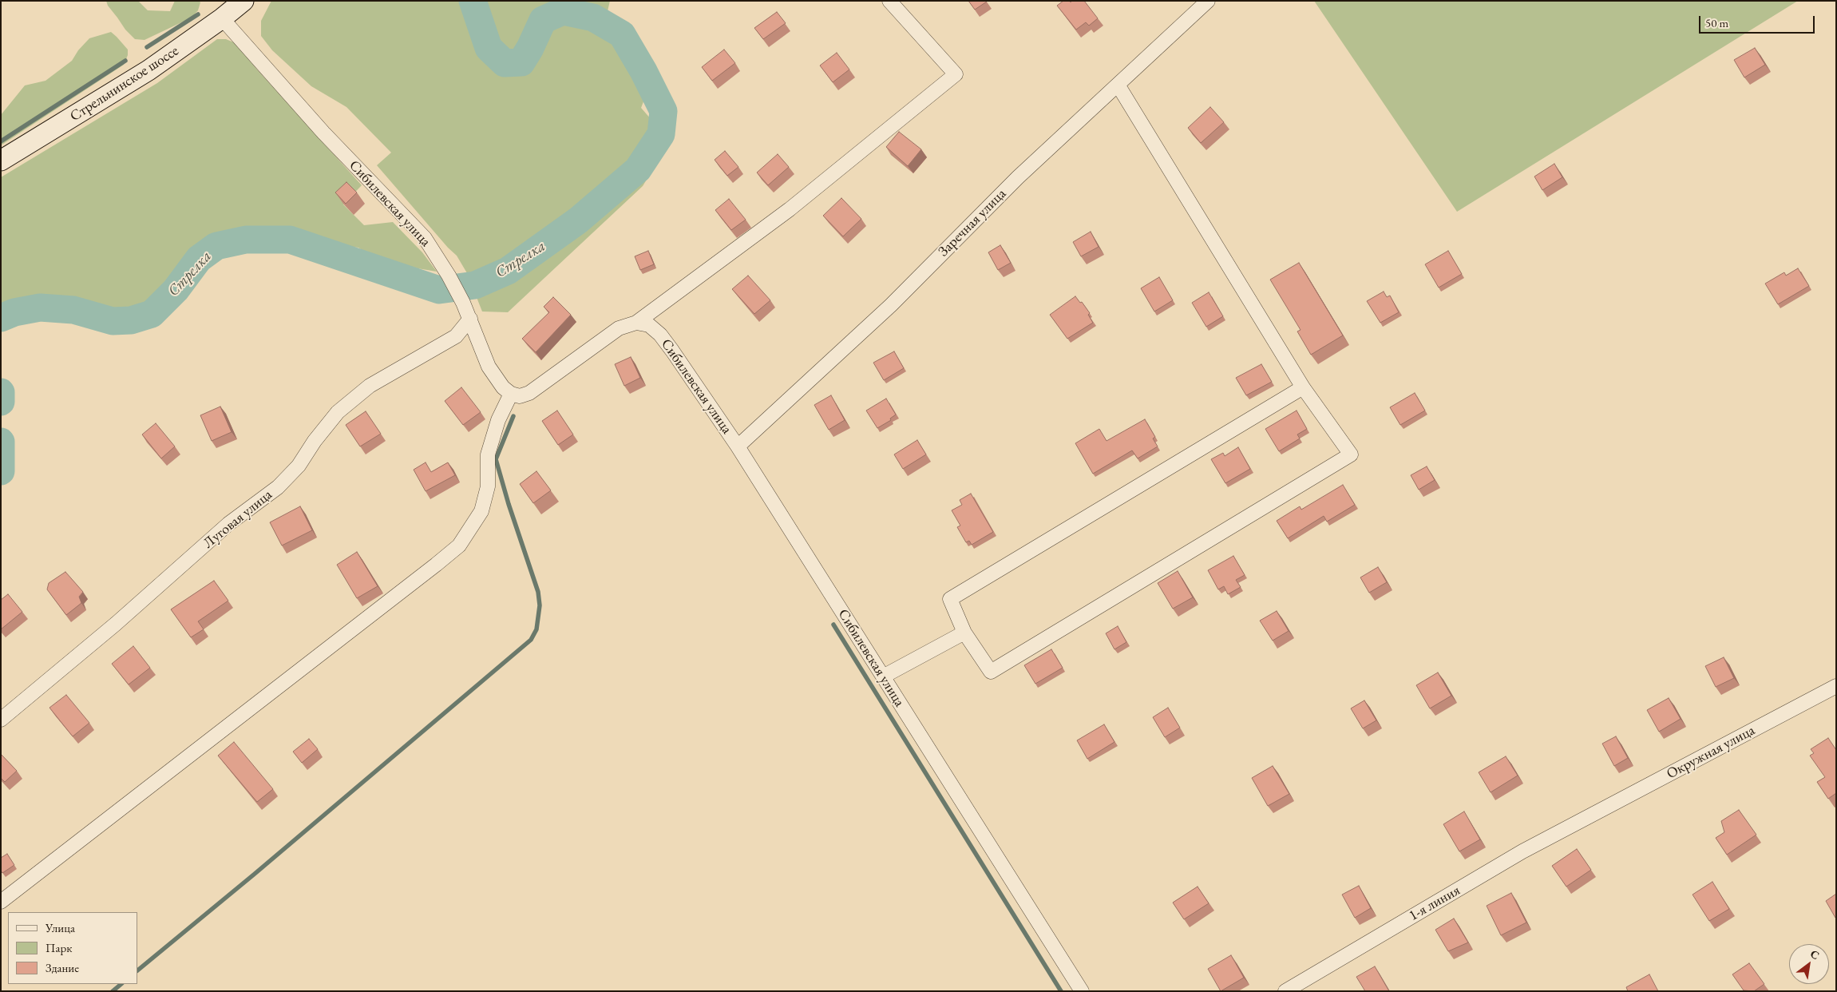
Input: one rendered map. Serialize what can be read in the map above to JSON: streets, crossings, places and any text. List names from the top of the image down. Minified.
{"streets":{"main road":["Стрельнинское шоссе"],"street":["Сибилевская улица","Заречная улица","Луговая улица","Окружная улица","1-я линия"]},"crossings":[["Стрельнинское шоссе","Сибилевская улица"],["Сибилевская улица","Заречная улица"],["Сибилевская улица","Луговая улица"],["Окружная улица","1-я линия"]],"water":["Стрелка"],"legend":["Улица","Парк","Здание"],"scale_bar":"50 m","north":"top right"}
